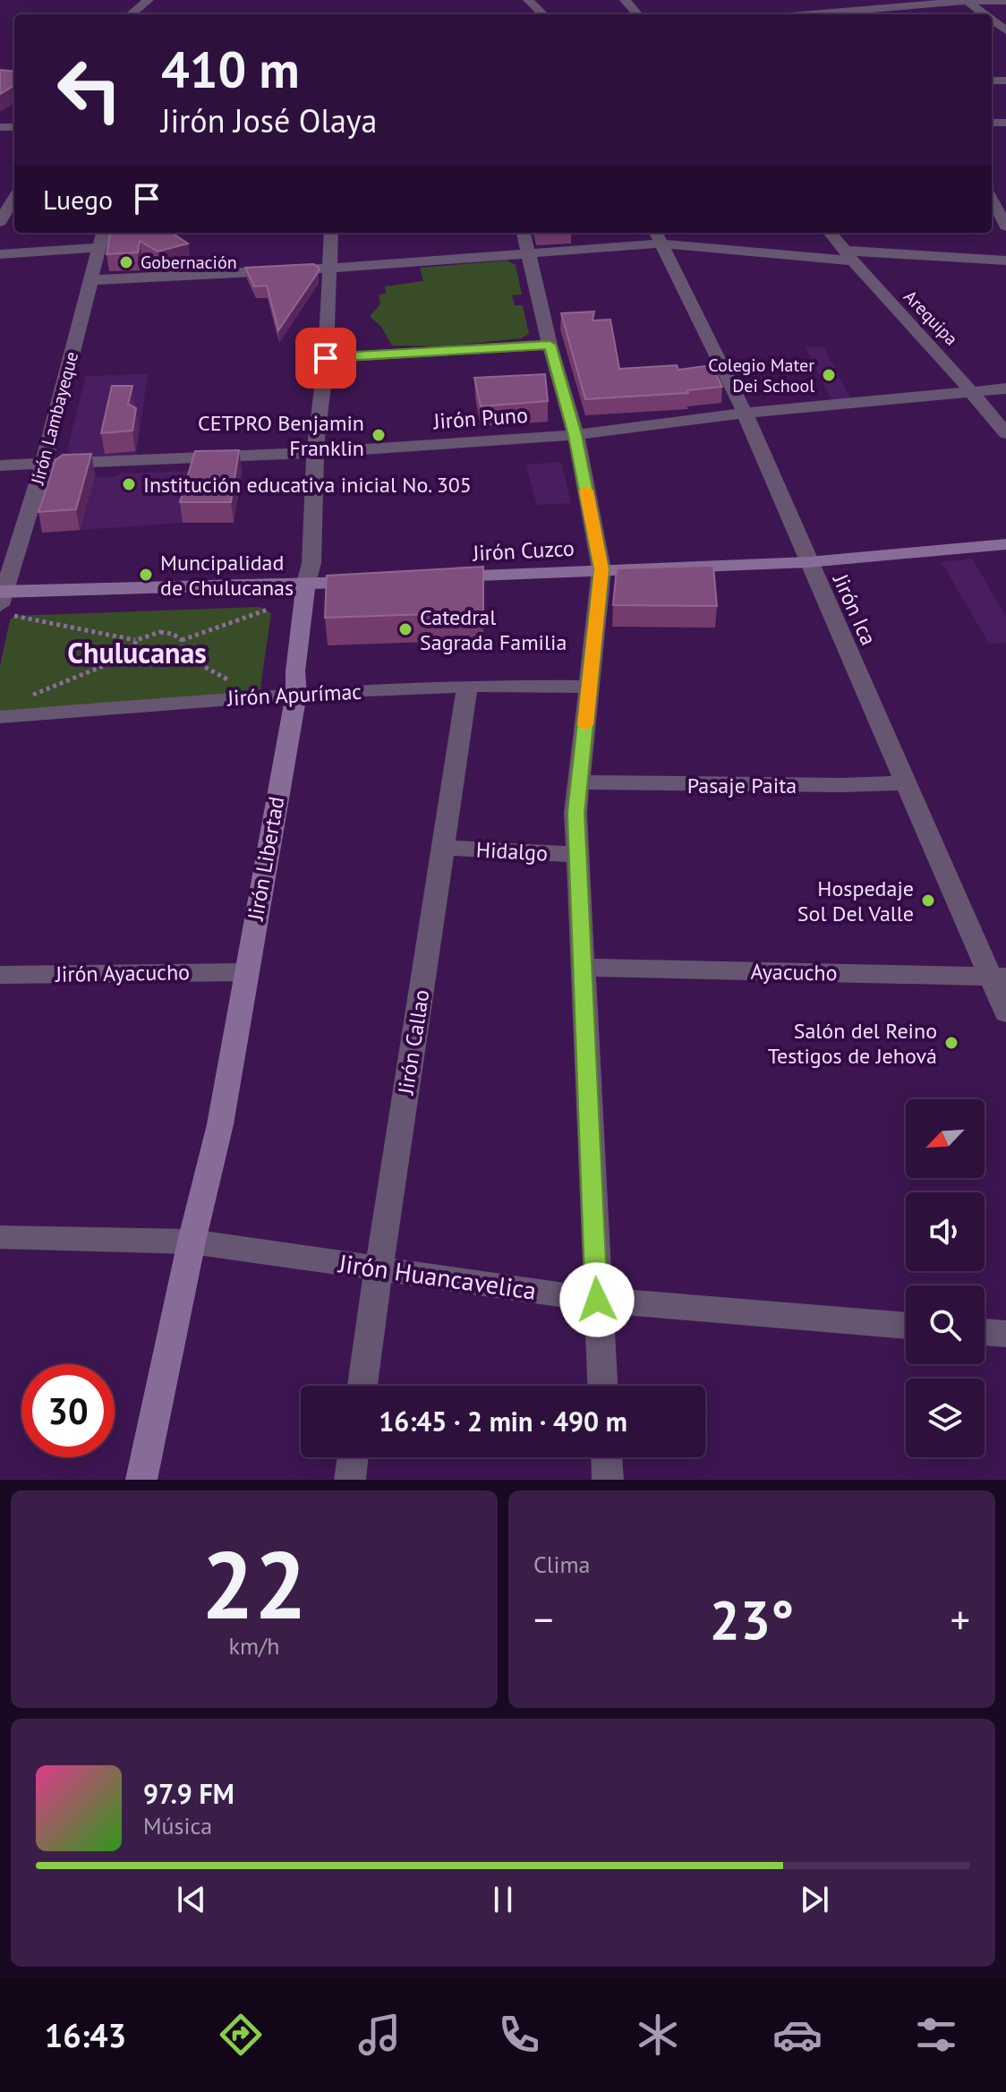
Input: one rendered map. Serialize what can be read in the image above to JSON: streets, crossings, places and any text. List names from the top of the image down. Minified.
{"streets":{"street":["Arequipa","Jirón Lambayeque","Jirón Puno","Jirón Cuzco","Jirón Ica","Jirón Apurímac","Pasaje Paita","Hidalgo","Jirón Libertad","Ayacucho","Jirón Ayacucho","Jirón Callao","Jirón Huancavelica"]},"crossings":[["Arequipa","Jirón Puno"],["Jirón Lambayeque","Jirón Puno"],["Jirón Puno","Jirón Ica"],["Jirón Puno","Jirón Libertad"],["Jirón Cuzco","Jirón Ica"],["Jirón Ica","Pasaje Paita"],["Jirón Ica","Ayacucho"],["Jirón Apurímac","Jirón Libertad"],["Jirón Apurímac","Jirón Callao"],["Hidalgo","Jirón Callao"],["Jirón Libertad","Jirón Ayacucho"],["Jirón Libertad","Jirón Huancavelica"],["Jirón Callao","Jirón Huancavelica"]],"districts":["Chulucanas"],"places":["Gobernación","Colegio Mater Dei School","CETPRO Benjamin Franklin","Institución educativa inicial No. 305","Muncipalidad de Chulucanas","Catedral Sagrada Familia","Hospedaje Sol Del Valle","Salón del Reino Testigos de Jehová"],"north":"bottom left","page":{"turn":["410 m","Jirón José Olaya"],"then":"Luego","limit":"30","trip":"16:45 · 2 min · 490 m","tile":[["22","km/h"],"Clima"],"heat":["−","23°","+"],"song":["97.9 FM","Música"],"tabs":"16:43"}}
